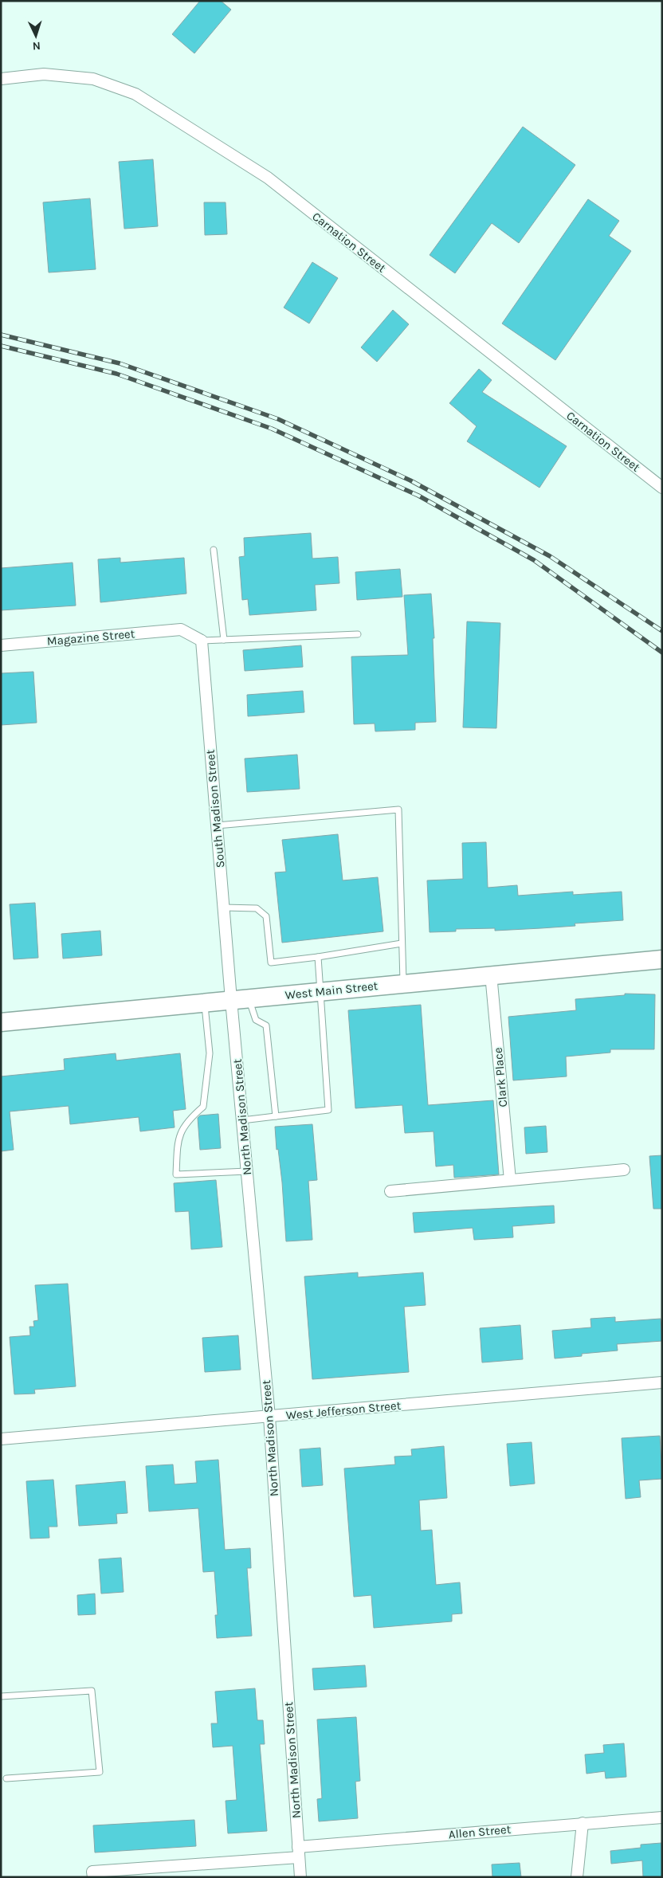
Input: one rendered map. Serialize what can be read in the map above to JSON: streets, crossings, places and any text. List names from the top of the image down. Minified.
{"streets":{"main road":["West Main Street"],"street":["Carnation Street","Magazine Street","South Madison Street","Clark Place","North Madison Street","West Jefferson Street","Allen Street"]},"crossings":[["Magazine Street","South Madison Street"],["South Madison Street","West Main Street"],["South Madison Street","North Madison Street"],["West Main Street","Clark Place"],["West Main Street","North Madison Street"],["North Madison Street","West Jefferson Street"],["North Madison Street","Allen Street"]],"north":"bottom"}
